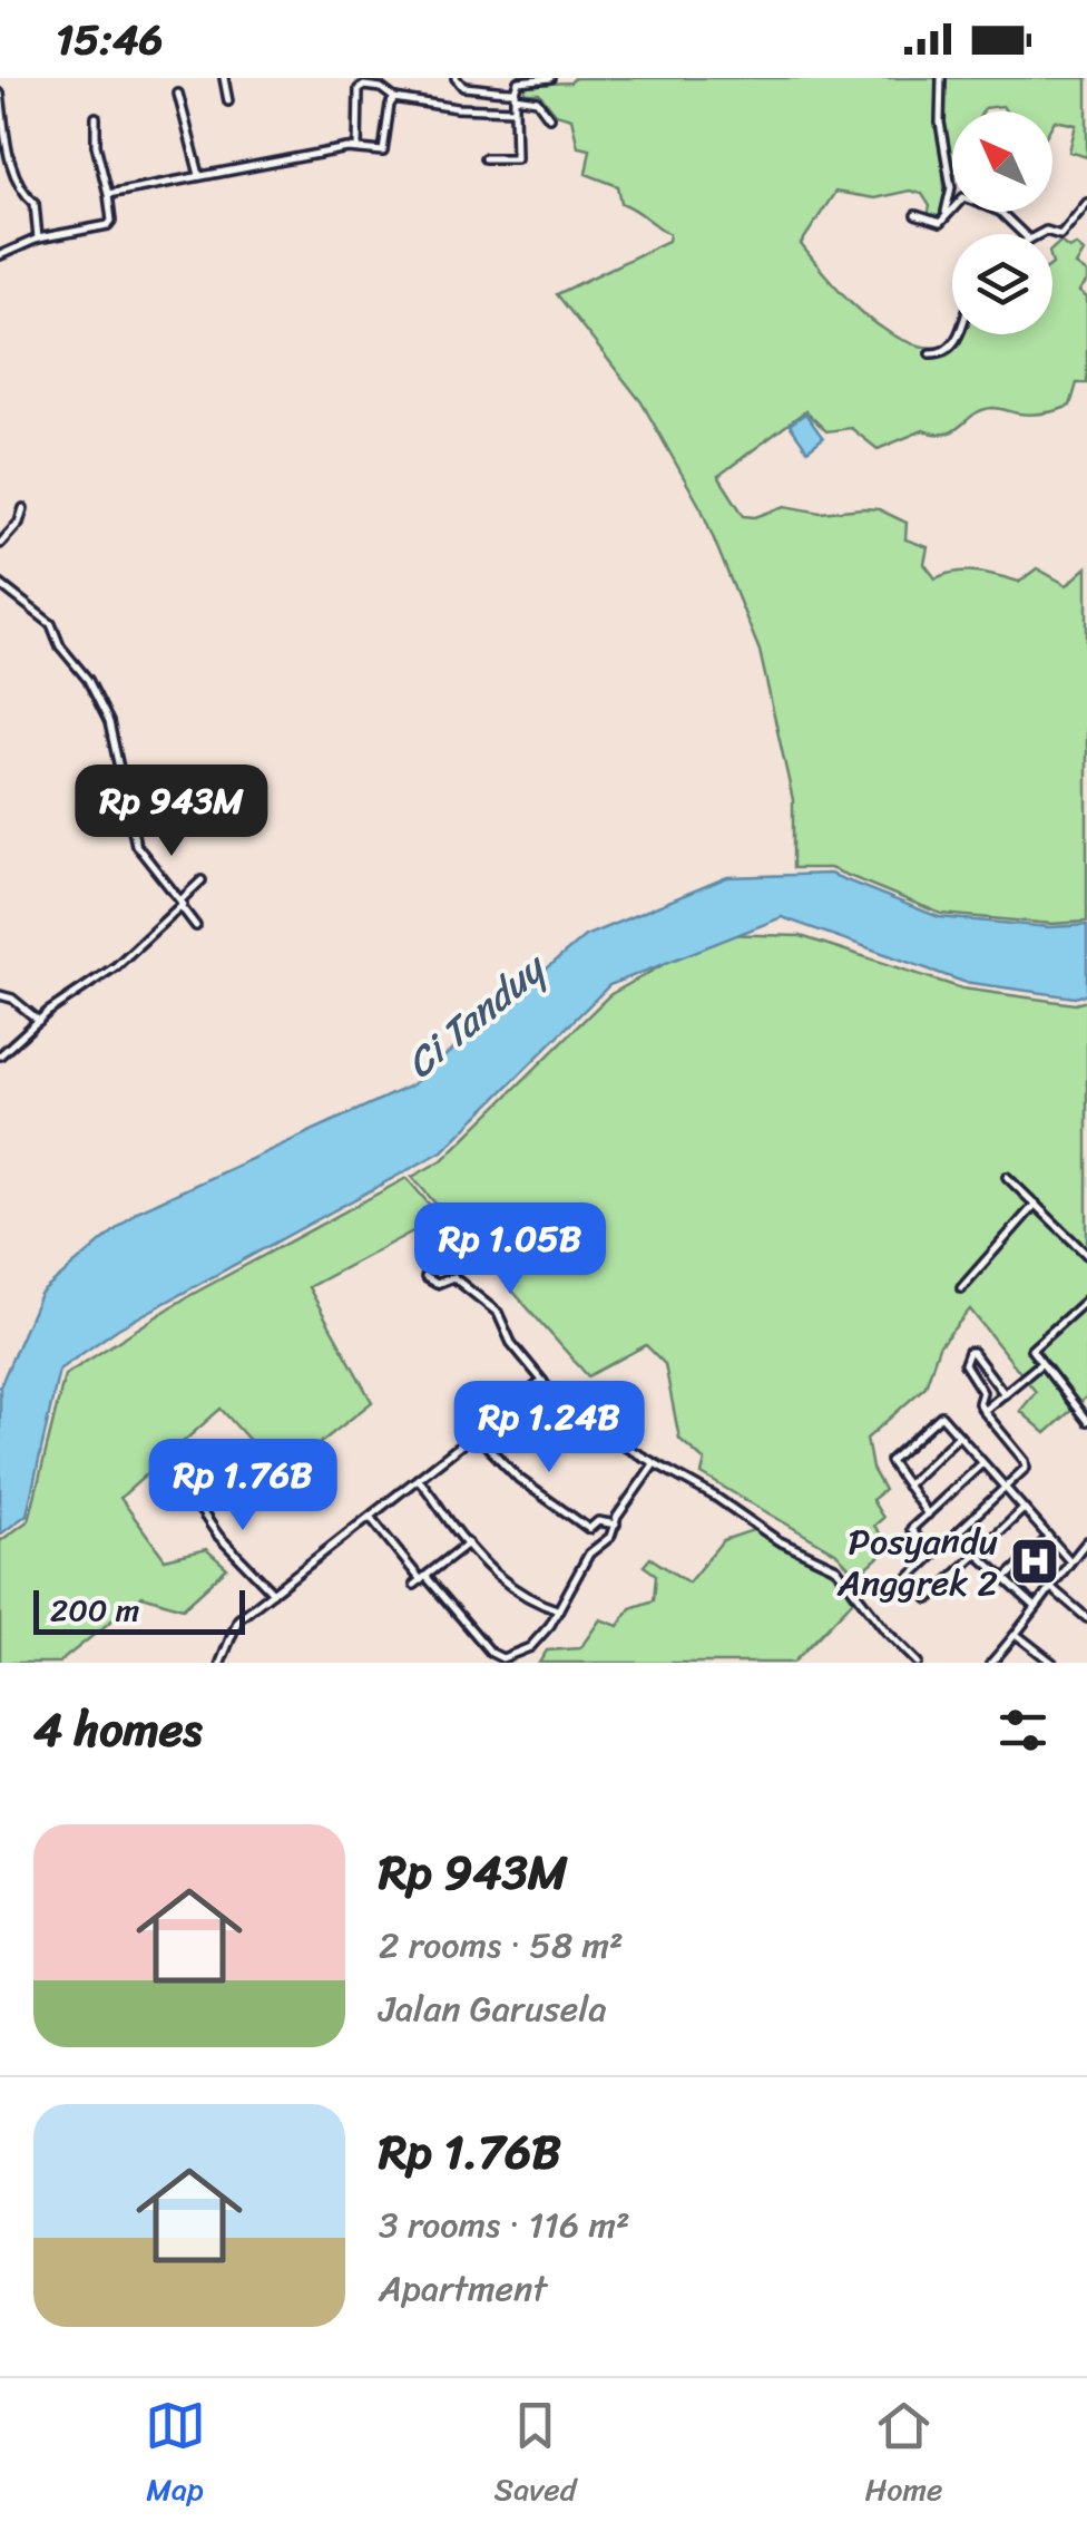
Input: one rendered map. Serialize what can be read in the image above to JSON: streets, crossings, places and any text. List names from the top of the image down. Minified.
{"water":["Ci Tanduy"],"places":{"hospital":["Posyandu Anggrek 2"]},"scale_bar":"200 m","north":"top left","page":{"status":"15:46","price":["Rp 943M","Rp 1.05B","Rp 1.24B","Rp 1.76B"],"scale":"200 m","heading":"4 homes","list":[{"name":"Rp 943M","note":"2 rooms · 58 m² · Jalan Garusela"},{"name":"Rp 1.76B","note":"3 rooms · 116 m² · Apartment"}],"tabs":["Map","Saved","Home"]}}
